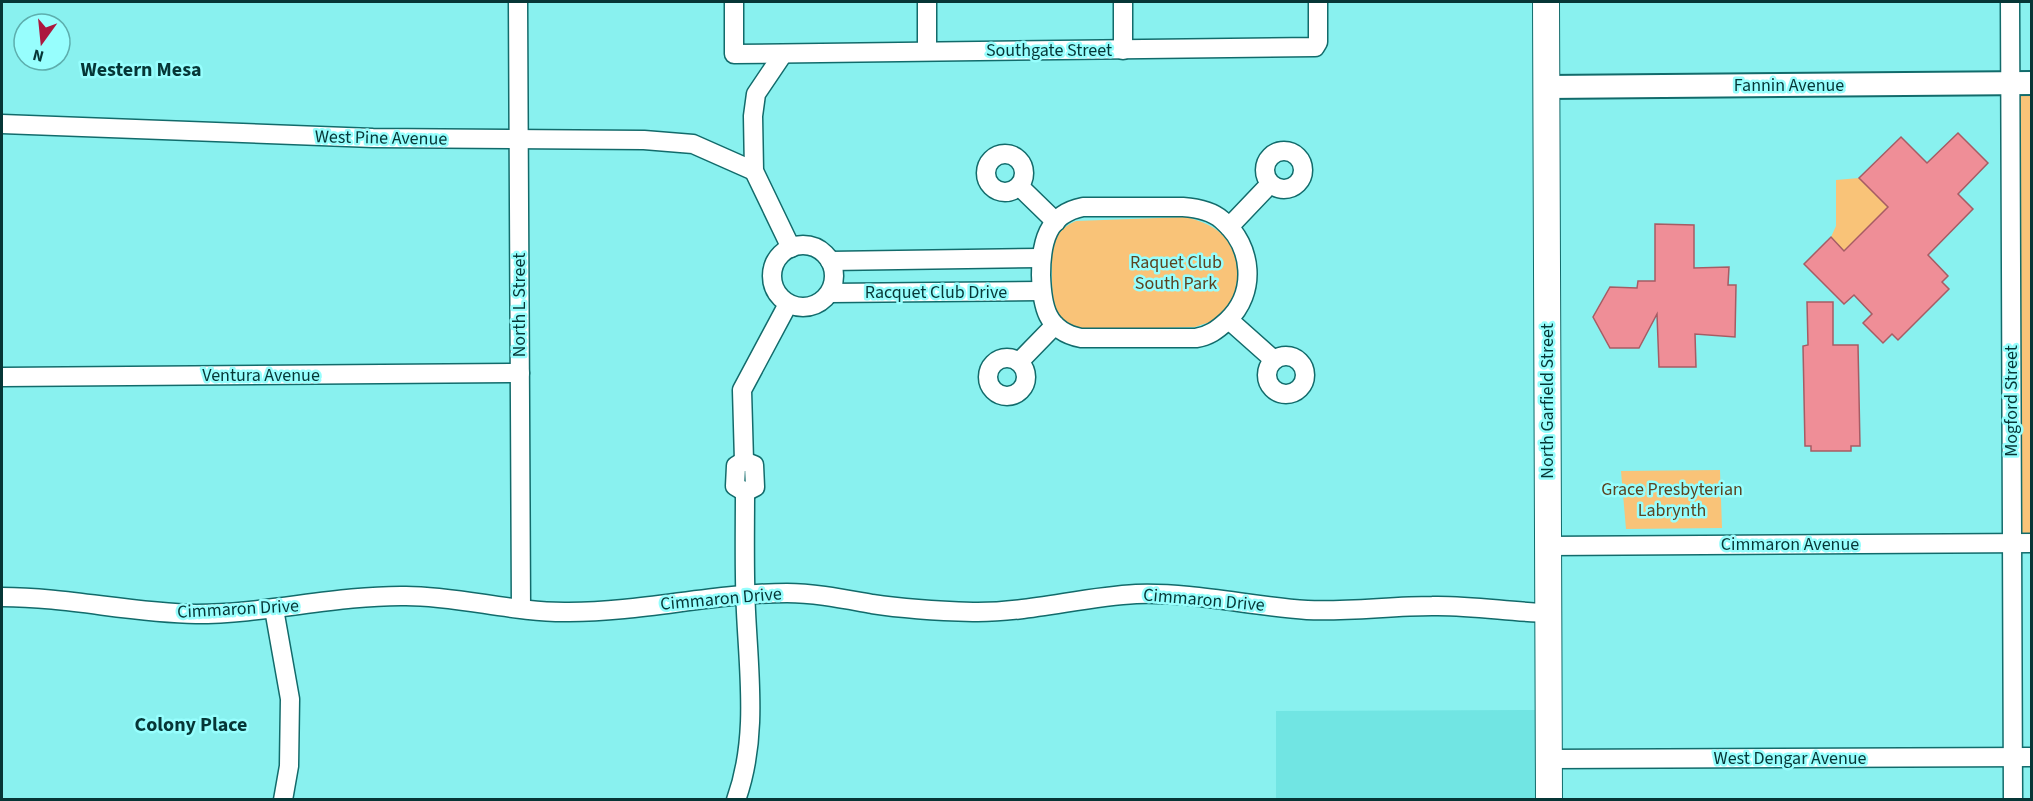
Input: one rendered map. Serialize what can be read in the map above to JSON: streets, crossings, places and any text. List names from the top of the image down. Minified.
{"streets":{"main road":["North Garfield Street"],"street":["Southgate Street","Fannin Avenue","West Pine Avenue","Racquet Club Drive","North L Street","Ventura Avenue","Mogford Street","Cimmaron Avenue","Cimmaron Drive","West Dengar Avenue"]},"crossings":[["Fannin Avenue","North Garfield Street"],["Fannin Avenue","Mogford Street"],["West Pine Avenue","North L Street"],["North L Street","Ventura Avenue"],["North L Street","Cimmaron Drive"],["North Garfield Street","Cimmaron Avenue"],["North Garfield Street","Cimmaron Drive"],["North Garfield Street","West Dengar Avenue"],["Mogford Street","Cimmaron Avenue"],["Mogford Street","West Dengar Avenue"]],"districts":["Western Mesa","Colony Place"],"parks":["Raquet Club South Park","Grace Presbyterian Labrynth"],"north":"bottom"}
